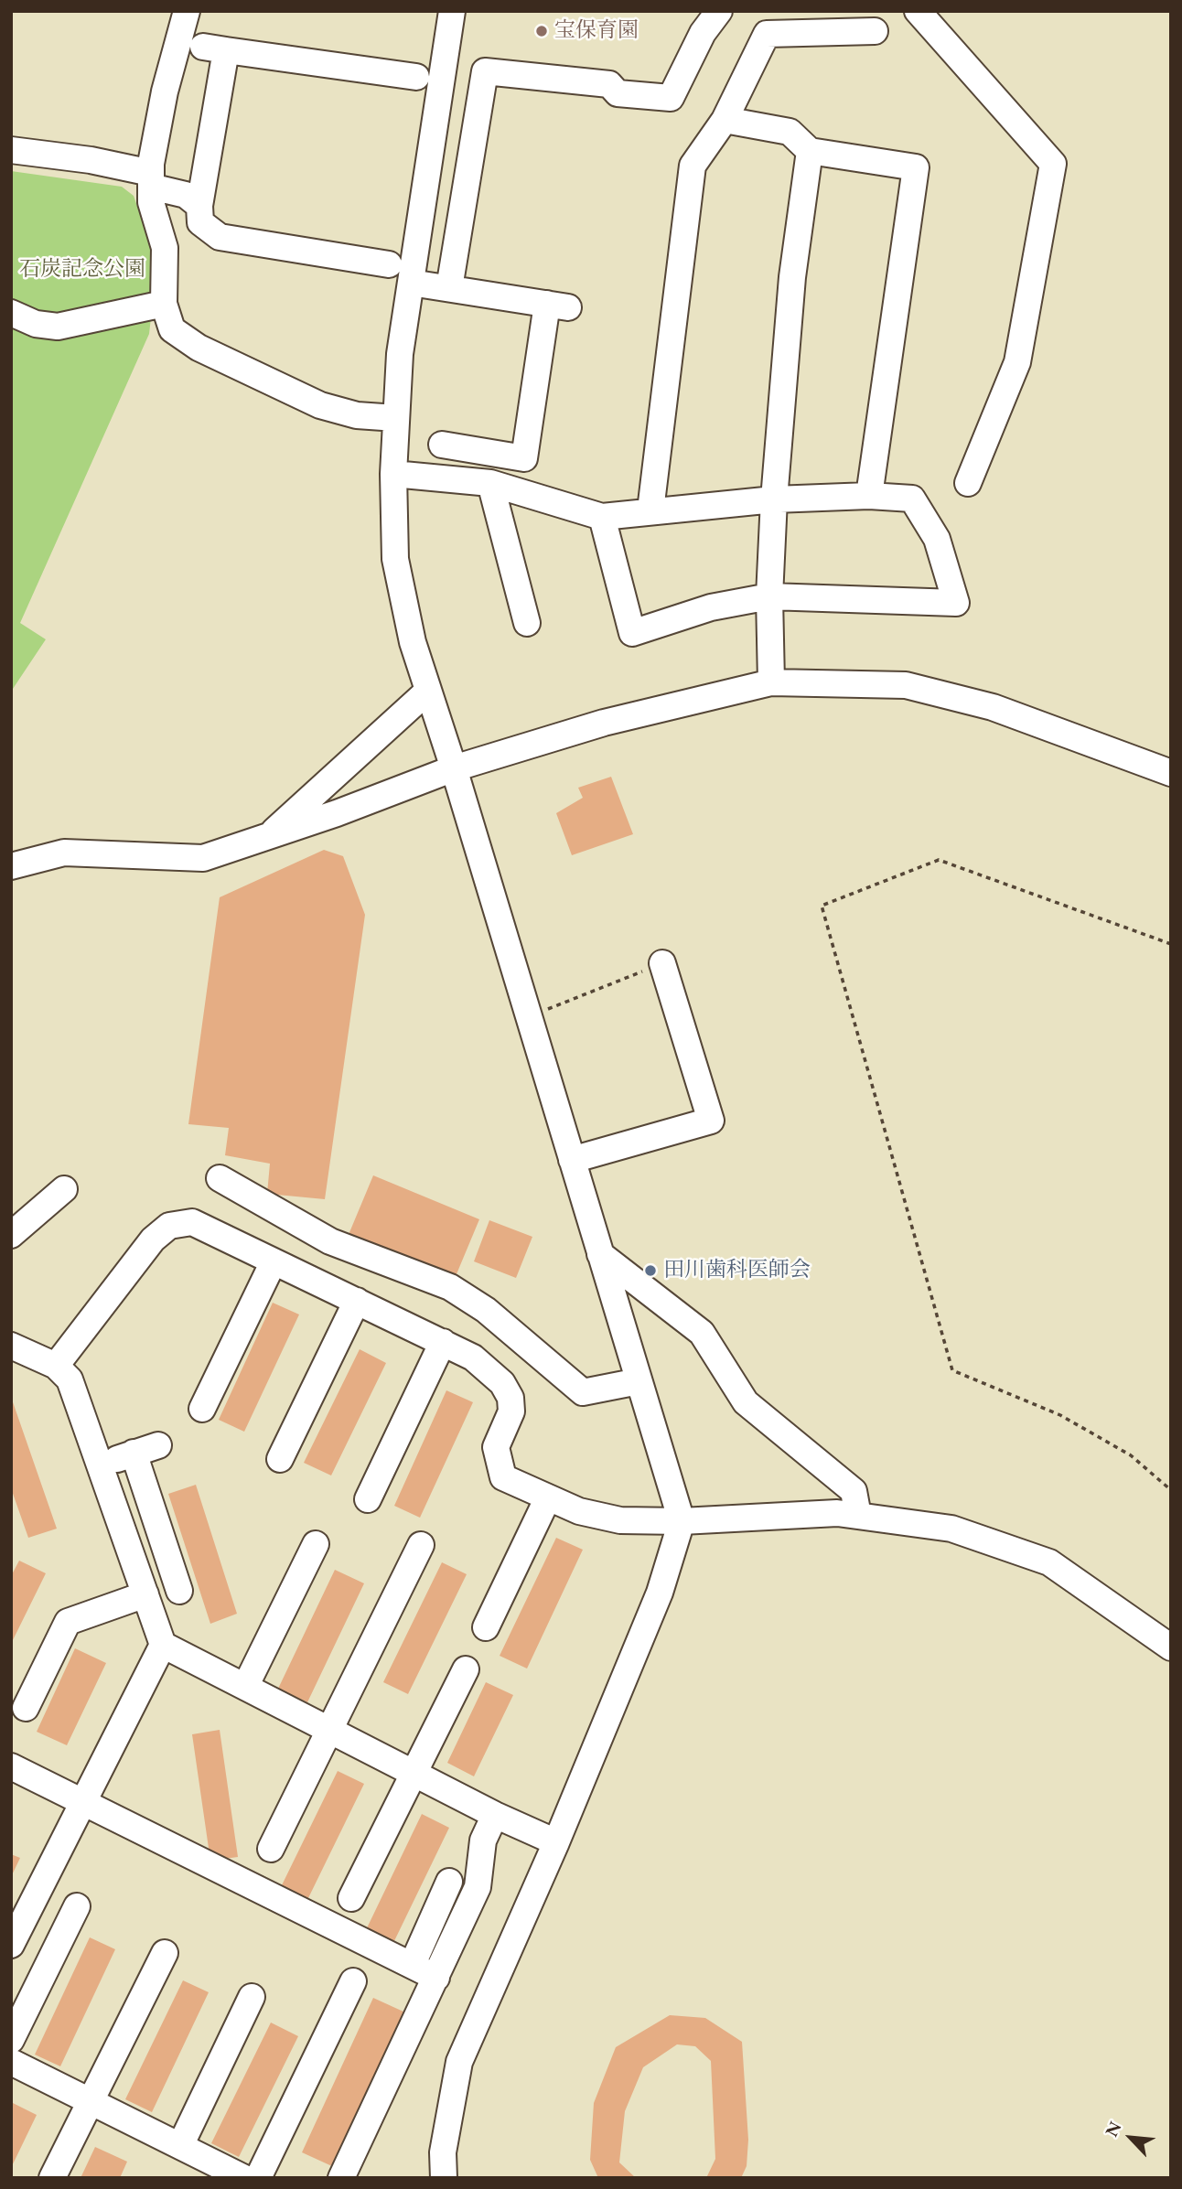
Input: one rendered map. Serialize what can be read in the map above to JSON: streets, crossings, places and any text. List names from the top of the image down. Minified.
{"parks":["石炭記念公園"],"places":["宝保育園","田川歯科医師会"],"north":"top left"}
